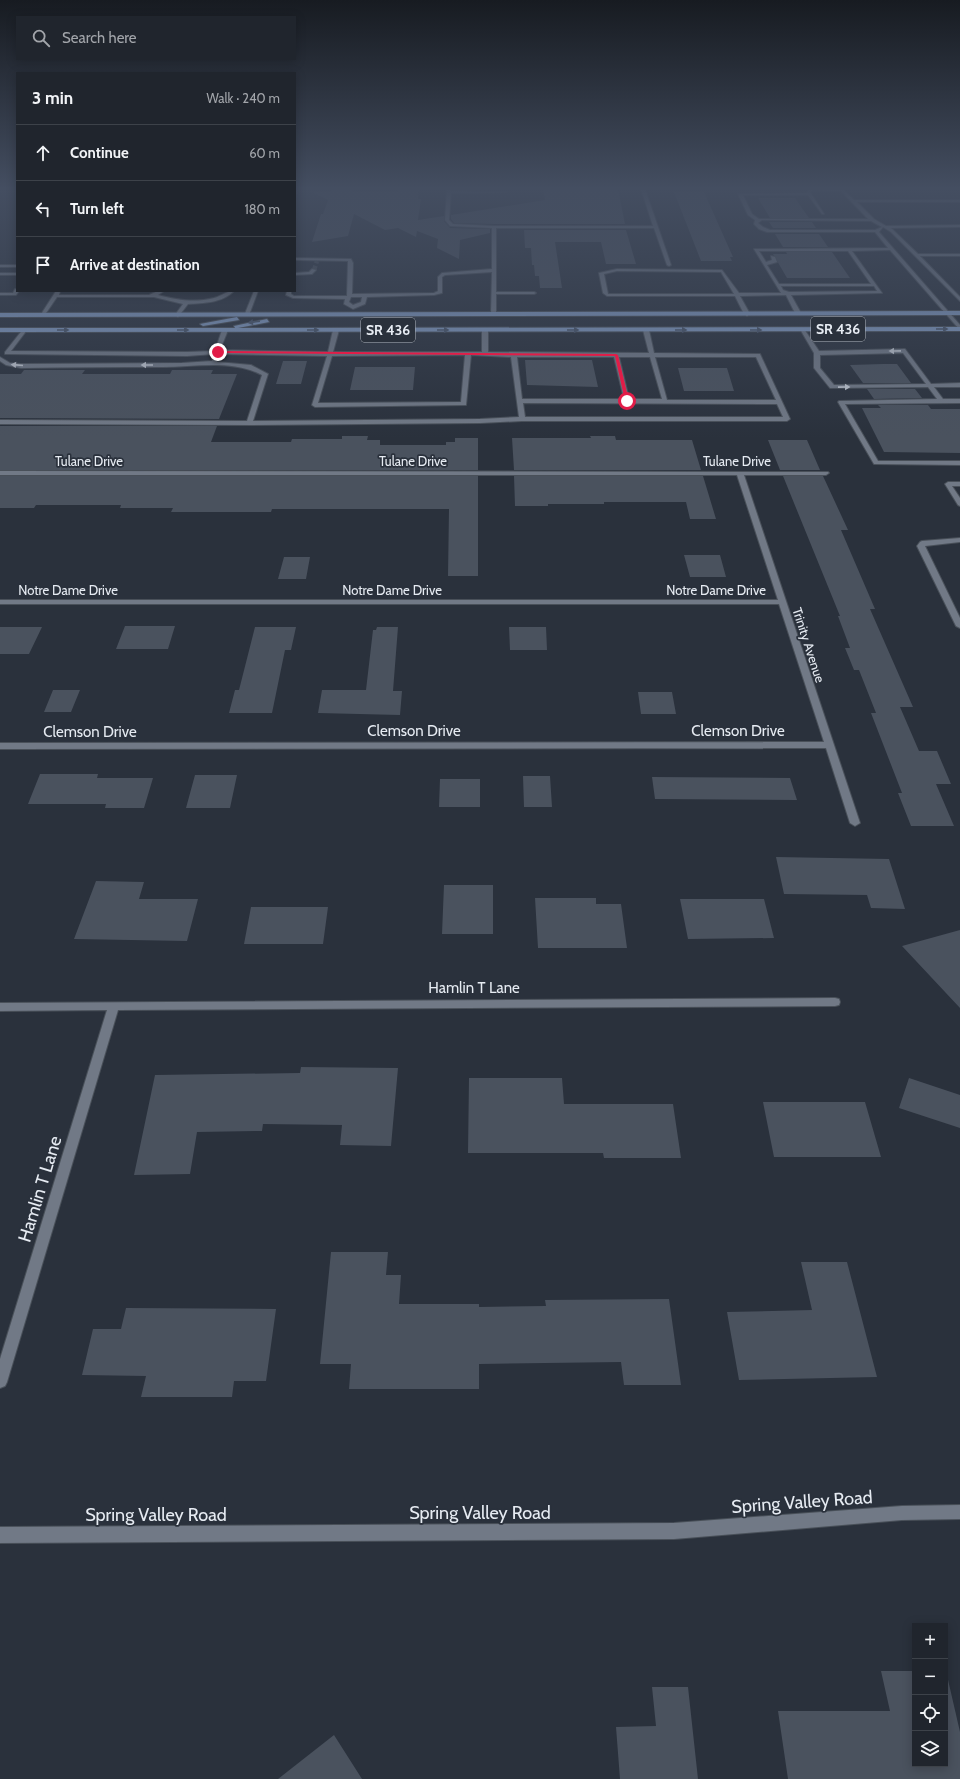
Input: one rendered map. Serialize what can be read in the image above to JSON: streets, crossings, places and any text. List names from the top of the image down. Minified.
{"streets":{"main road":["SR 436"],"street":["Tulane Drive","Notre Dame Drive","Trinity Avenue","Clemson Drive","Hamlin T Lane","Spring Valley Road"]},"crossings":[["Tulane Drive","Trinity Avenue"],["Notre Dame Drive","Trinity Avenue"],["Trinity Avenue","Clemson Drive"]],"page":{"search":"Search here","heading":["3 min","Walk · 240 m"],"list":[["Continue","60 m"],["Turn left","180 m"],"Arrive at destination"],"map_buttons":["+","−"]}}
